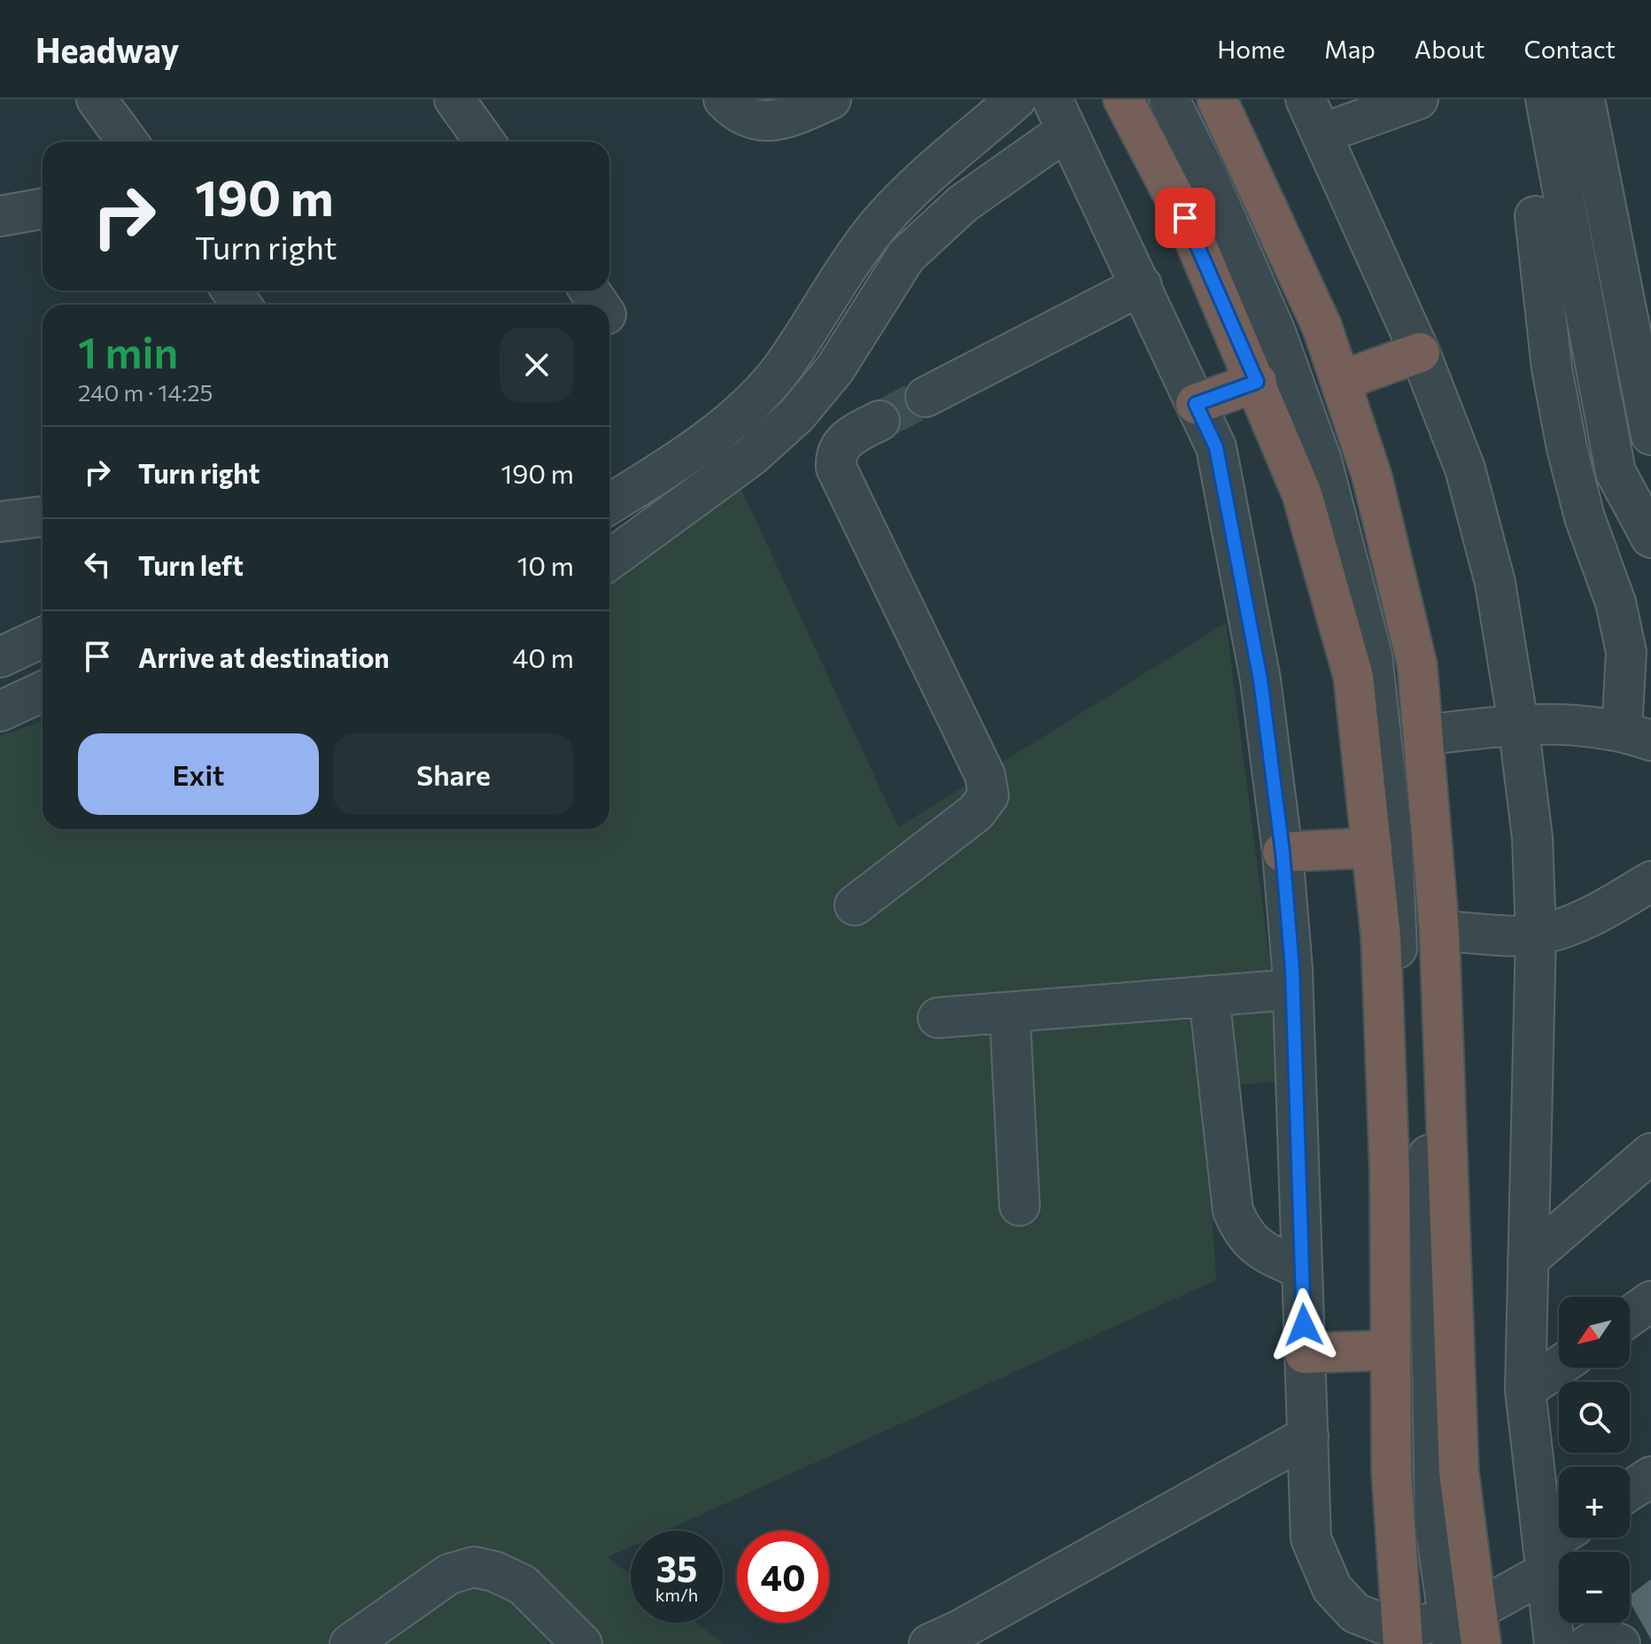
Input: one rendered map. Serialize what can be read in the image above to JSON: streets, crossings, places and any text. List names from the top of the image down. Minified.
{"north":"bottom left","page":{"header":"Headway","nav":["Home","Map","About","Contact"],"turn":["190 m","Turn right"],"heading":["1 min","240 m · 14:25"],"list":[{"name":"Turn right","value":"190 m"},{"name":"Turn left","value":"10 m"},{"name":"Arrive at destination","value":"40 m"}],"buttons":["Exit","Share"],"map_buttons":["+","−"],"speed":"35 km/h","limit":"40"}}
